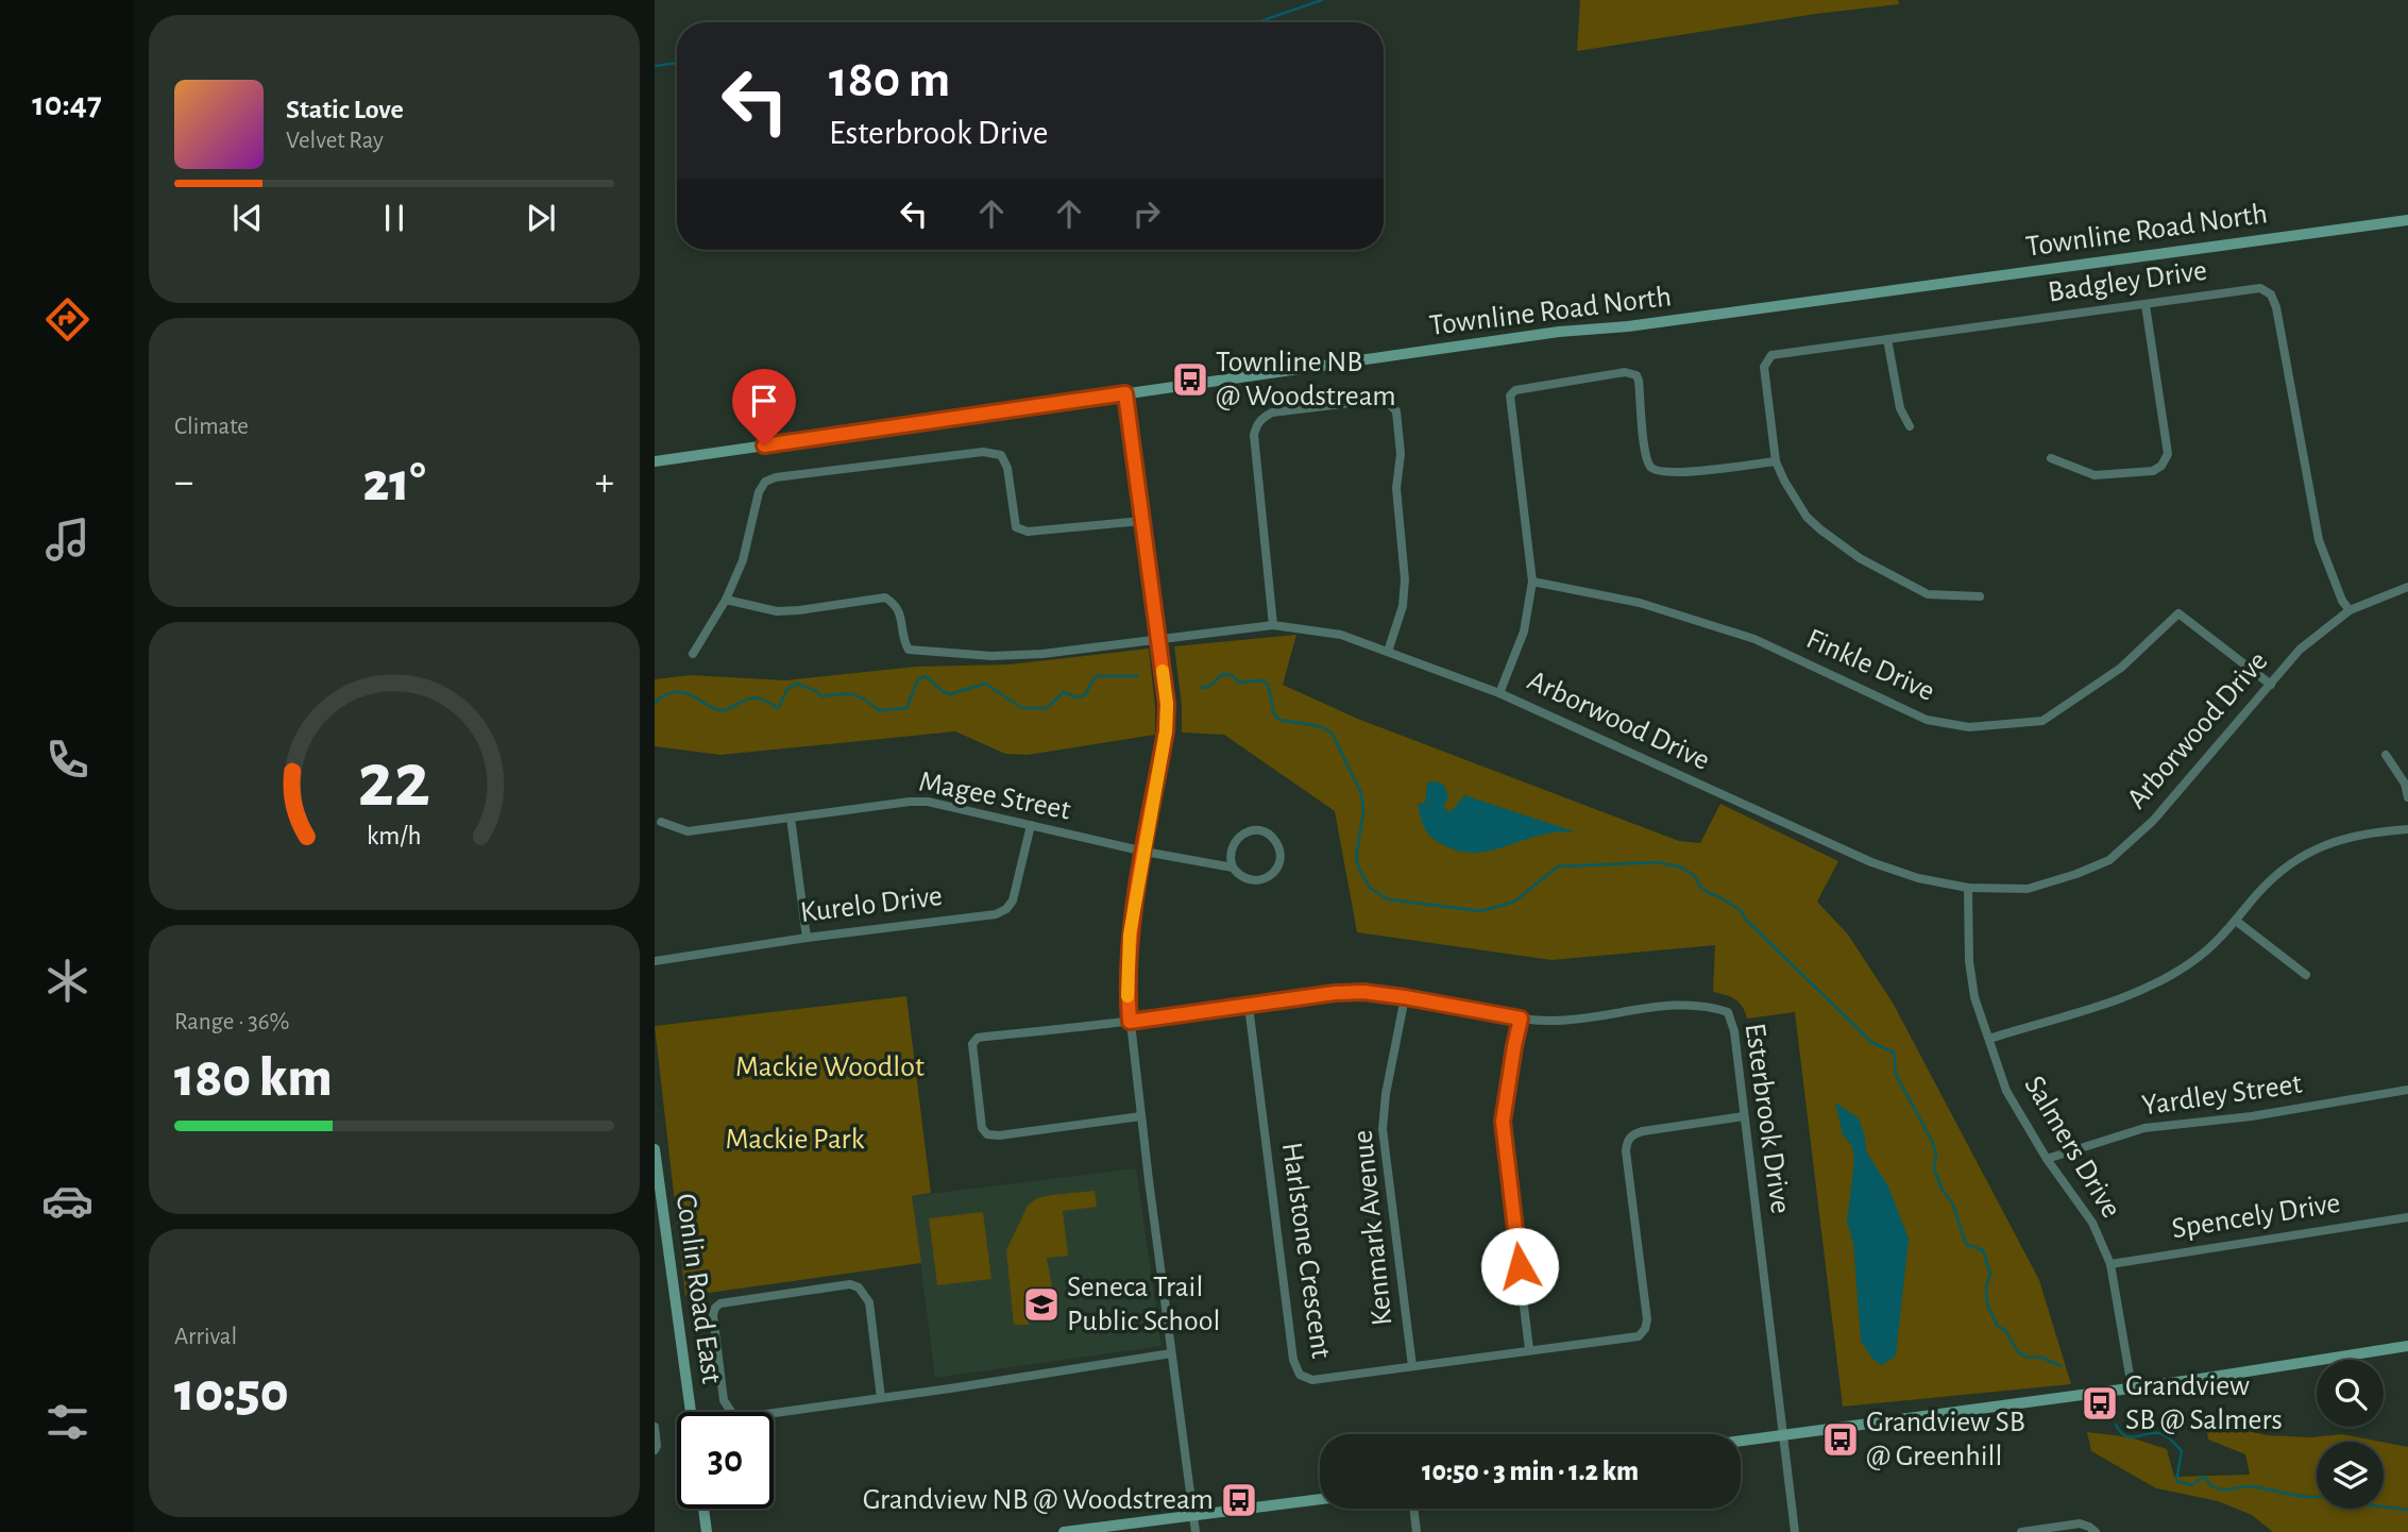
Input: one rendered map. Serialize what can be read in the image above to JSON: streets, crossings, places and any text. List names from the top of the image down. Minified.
{"streets":{"street":["Townline Road North","Badgley Drive","Finkle Drive","Arborwood Drive","Magee Street","Kurelo Drive","Yardley Street","Esterbrook Drive","Salmers Drive","Spencely Drive","Kenmark Avenue","Harlstone Crescent","Conlin Road East"]},"crossings":[["Badgley Drive","Arborwood Drive"],["Finkle Drive","Arborwood Drive"],["Arborwood Drive","Salmers Drive"],["Magee Street","Kurelo Drive"],["Yardley Street","Salmers Drive"],["Esterbrook Drive","Kenmark Avenue"],["Esterbrook Drive","Harlstone Crescent"],["Salmers Drive","Spencely Drive"],["Kenmark Avenue","Harlstone Crescent"]],"parks":["Mackie Woodlot","Mackie Park"],"places":{"bus stop":["Townline NB @ Woodstream","Grandview SB @ Salmers","Grandview SB @ Greenhill","Grandview NB @ Woodstream"],"school or university":["Seneca Trail Public School"]},"page":{"tabs":"10:47","turn":["180 m","Esterbrook Drive"],"song":["Static Love","Velvet Ray"],"tile":["Climate",["Range · 36%","180 km"],["Arrival","10:50"]],"heat":["−","21°","+"],"limit":"30","trip":"10:50 · 3 min · 1.2 km","gauge":["22","km/h"]}}
